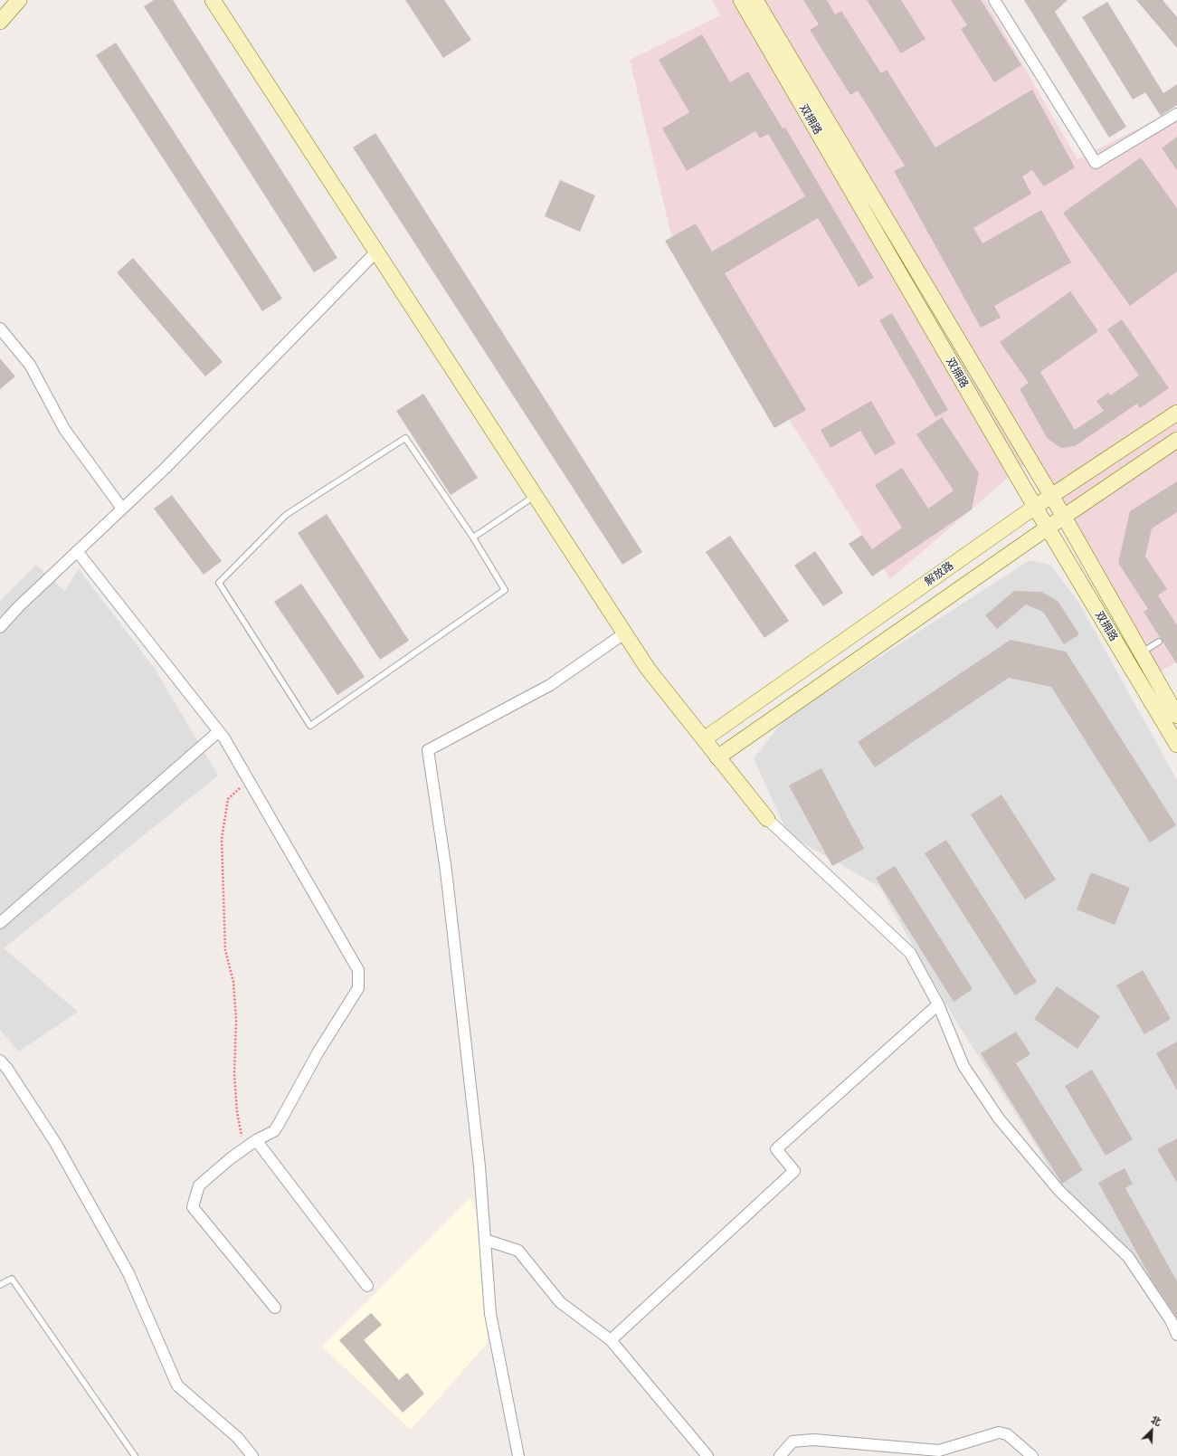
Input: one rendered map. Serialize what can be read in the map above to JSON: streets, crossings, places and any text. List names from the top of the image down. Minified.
{"streets":{"main road":["双拥路","解放路"]},"crossings":[["双拥路","解放路"]],"north":"top right"}
